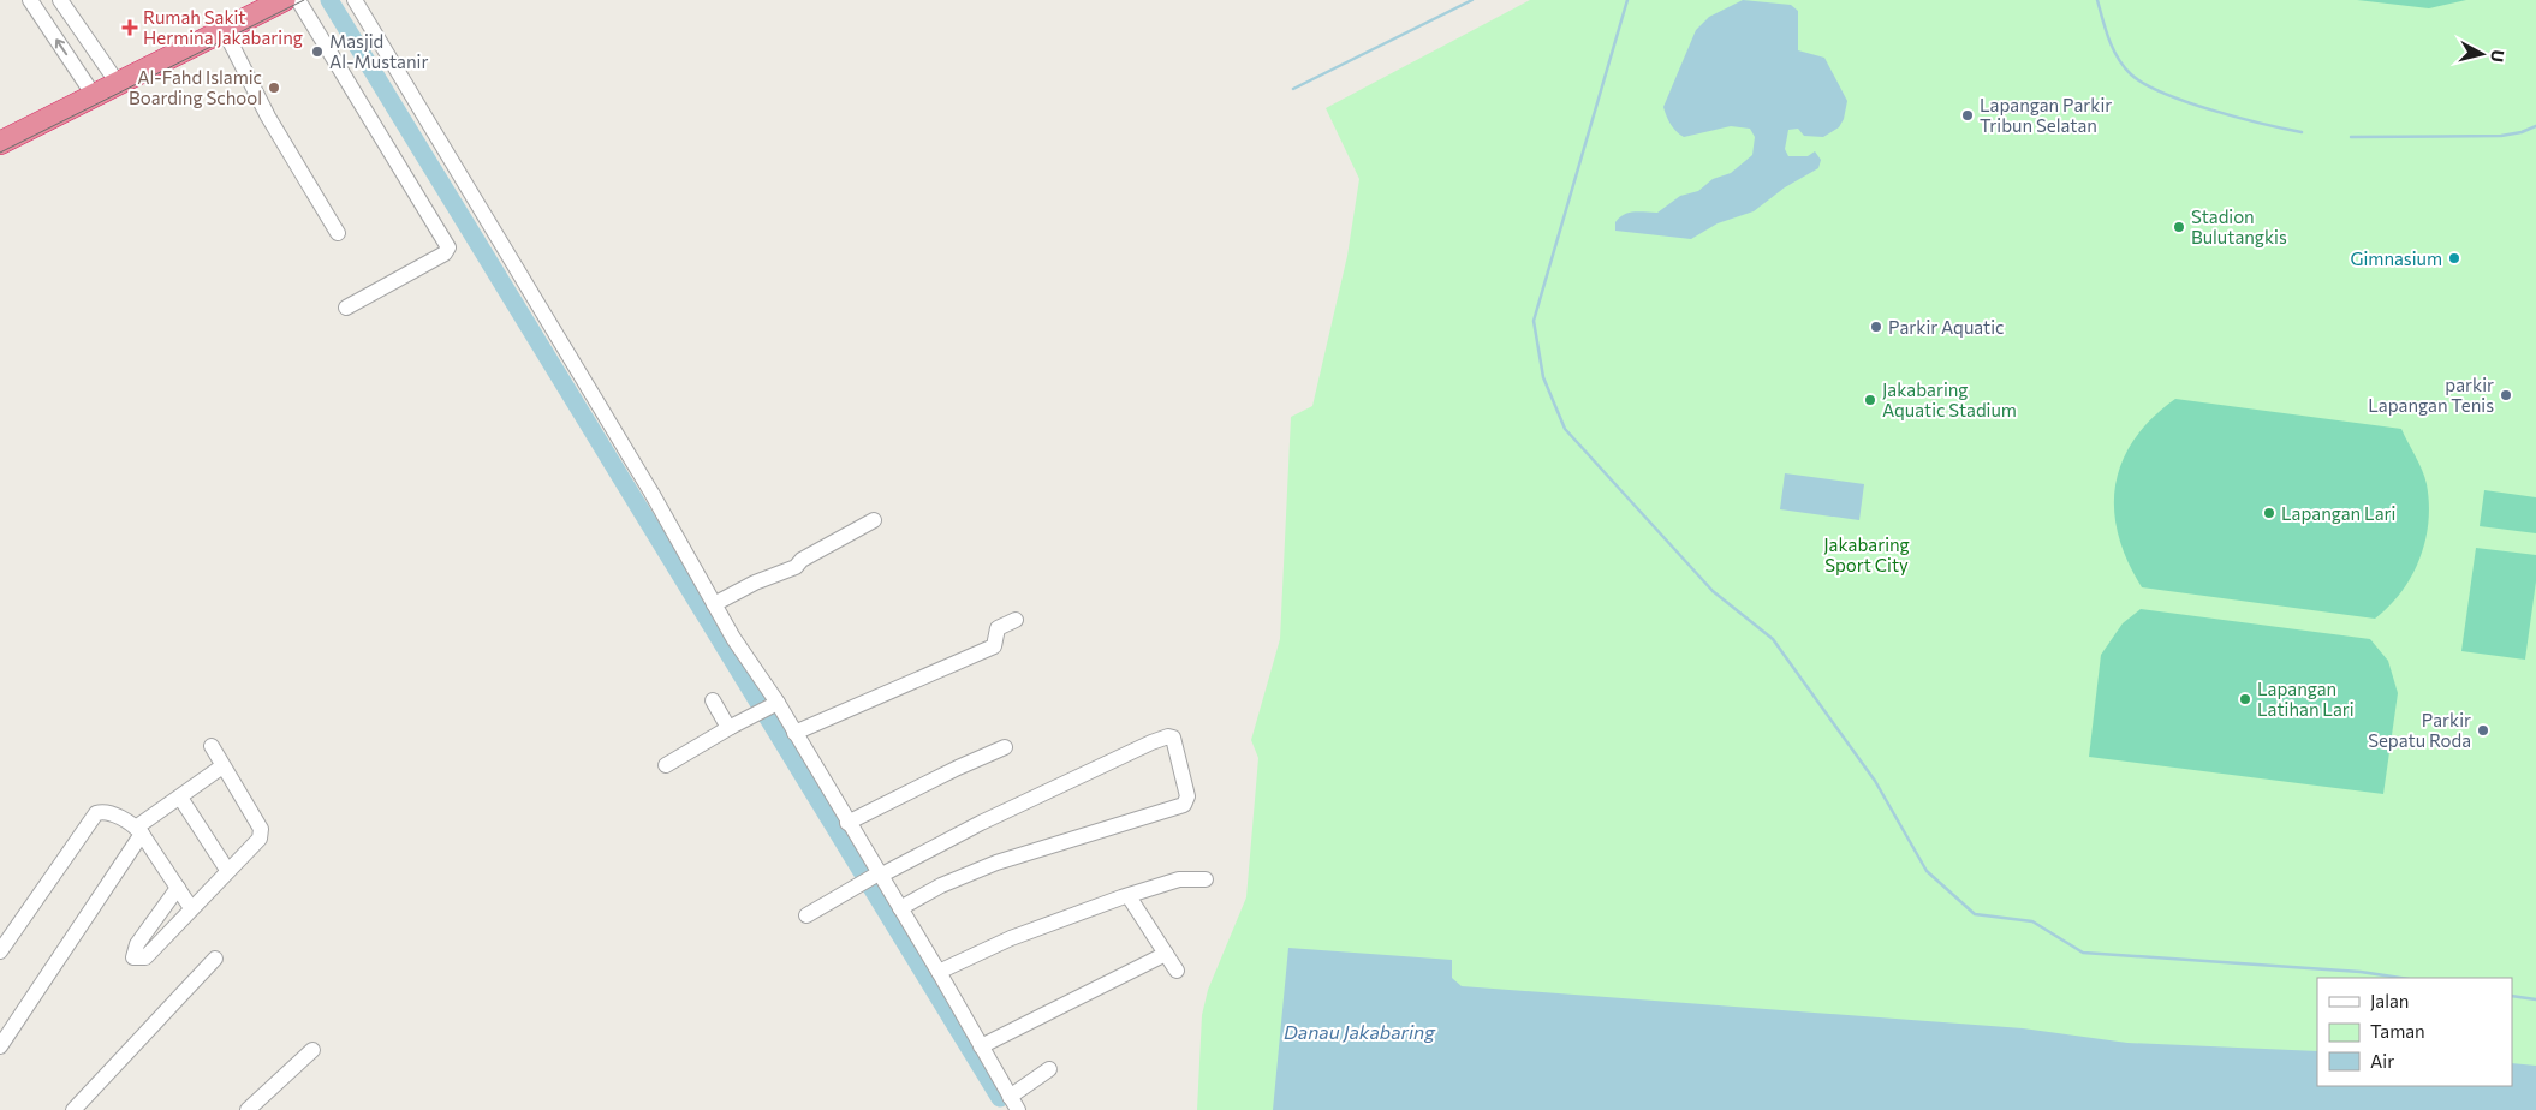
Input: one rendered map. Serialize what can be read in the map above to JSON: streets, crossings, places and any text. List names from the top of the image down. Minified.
{"water":["Danau Jakabaring"],"parks":["Jakabaring Sport City"],"places":{"health":["Rumah Sakit Hermina Jakabaring"],"other":["Masjid Al-Mustanir","Al-Fahd Islamic Boarding School","Lapangan Parkir Tribun Selatan","Stadion Bulutangkis","Gimnasium","Parkir Aquatic","parkir Lapangan Tenis","Jakabaring Aquatic Stadium","Lapangan Lari","Lapangan Latihan Lari","Parkir Sepatu Roda"]},"legend":["Jalan","Taman","Air"],"north":"right"}
